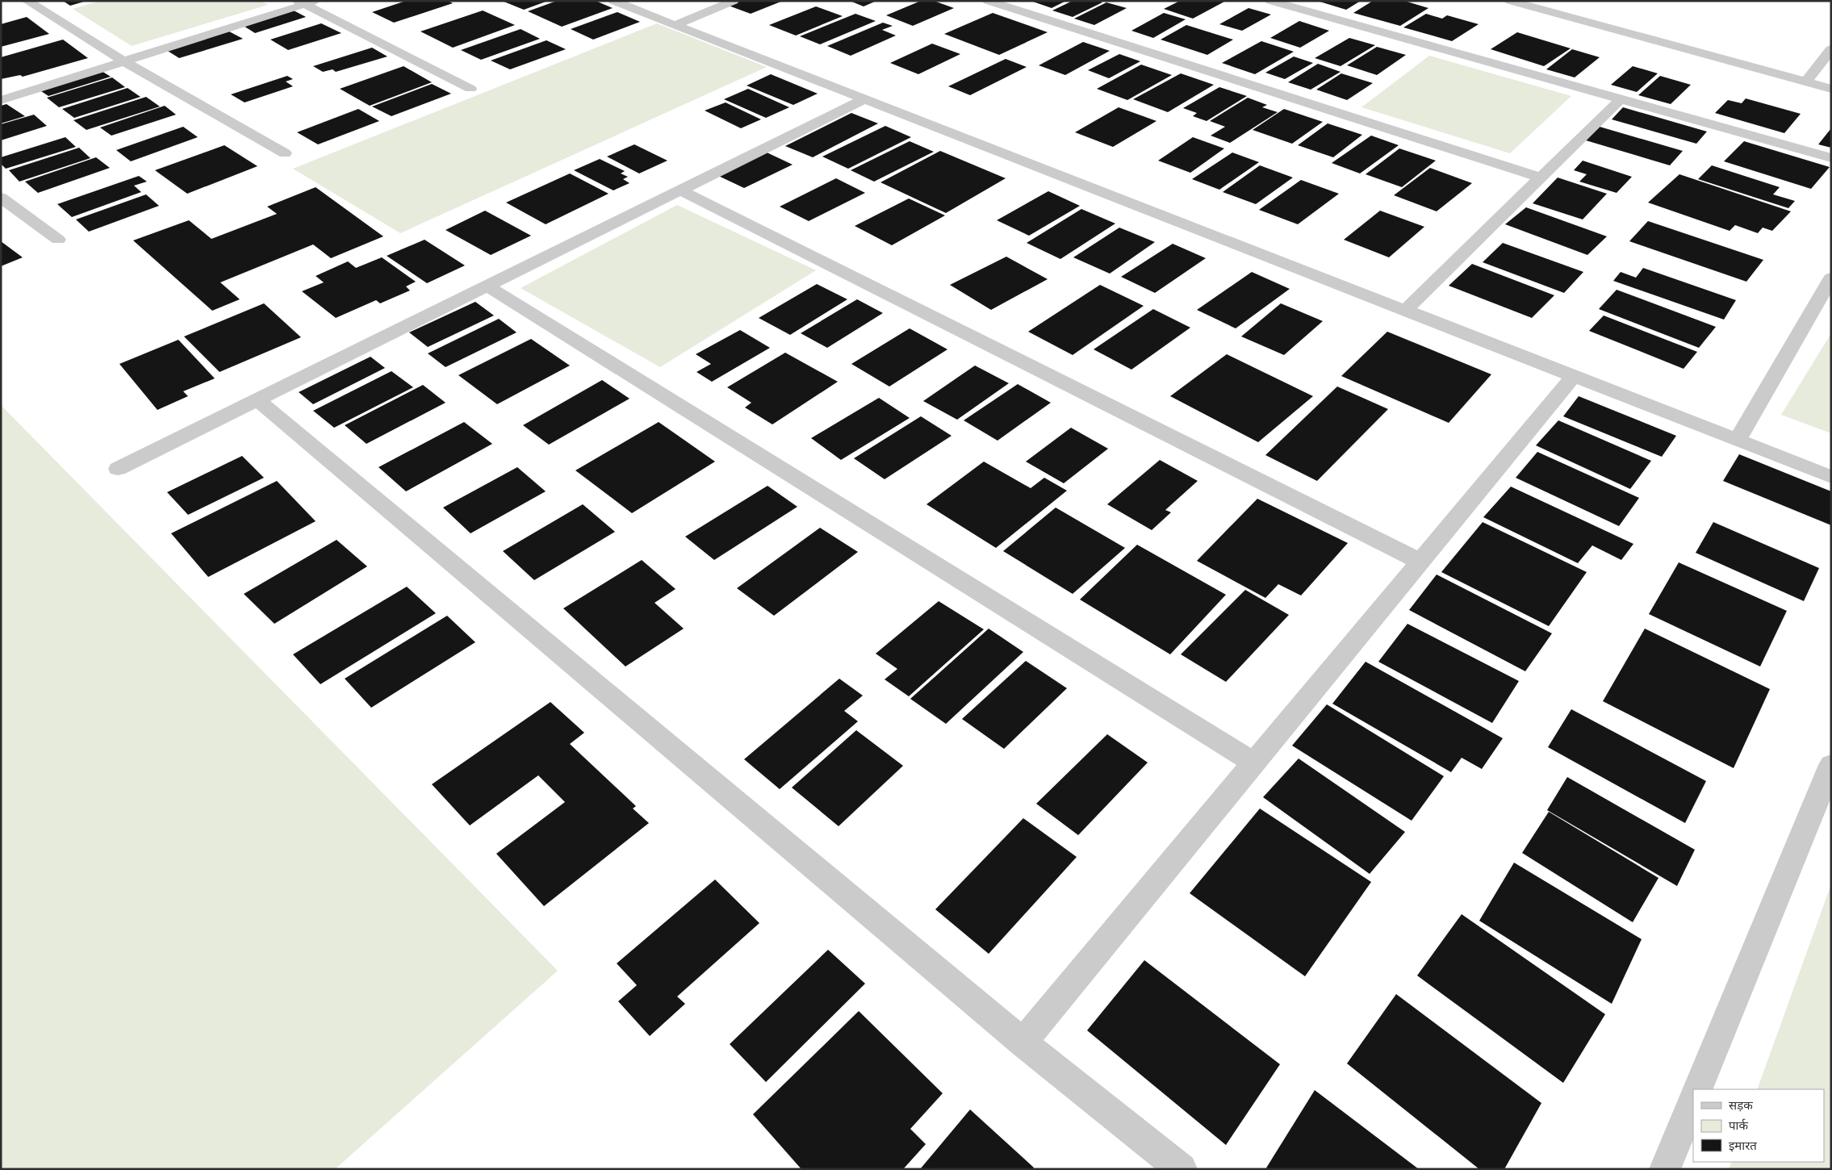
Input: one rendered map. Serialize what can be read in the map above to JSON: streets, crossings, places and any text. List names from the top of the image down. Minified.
{"legend":["सड़क","पार्क","इमारत"]}
